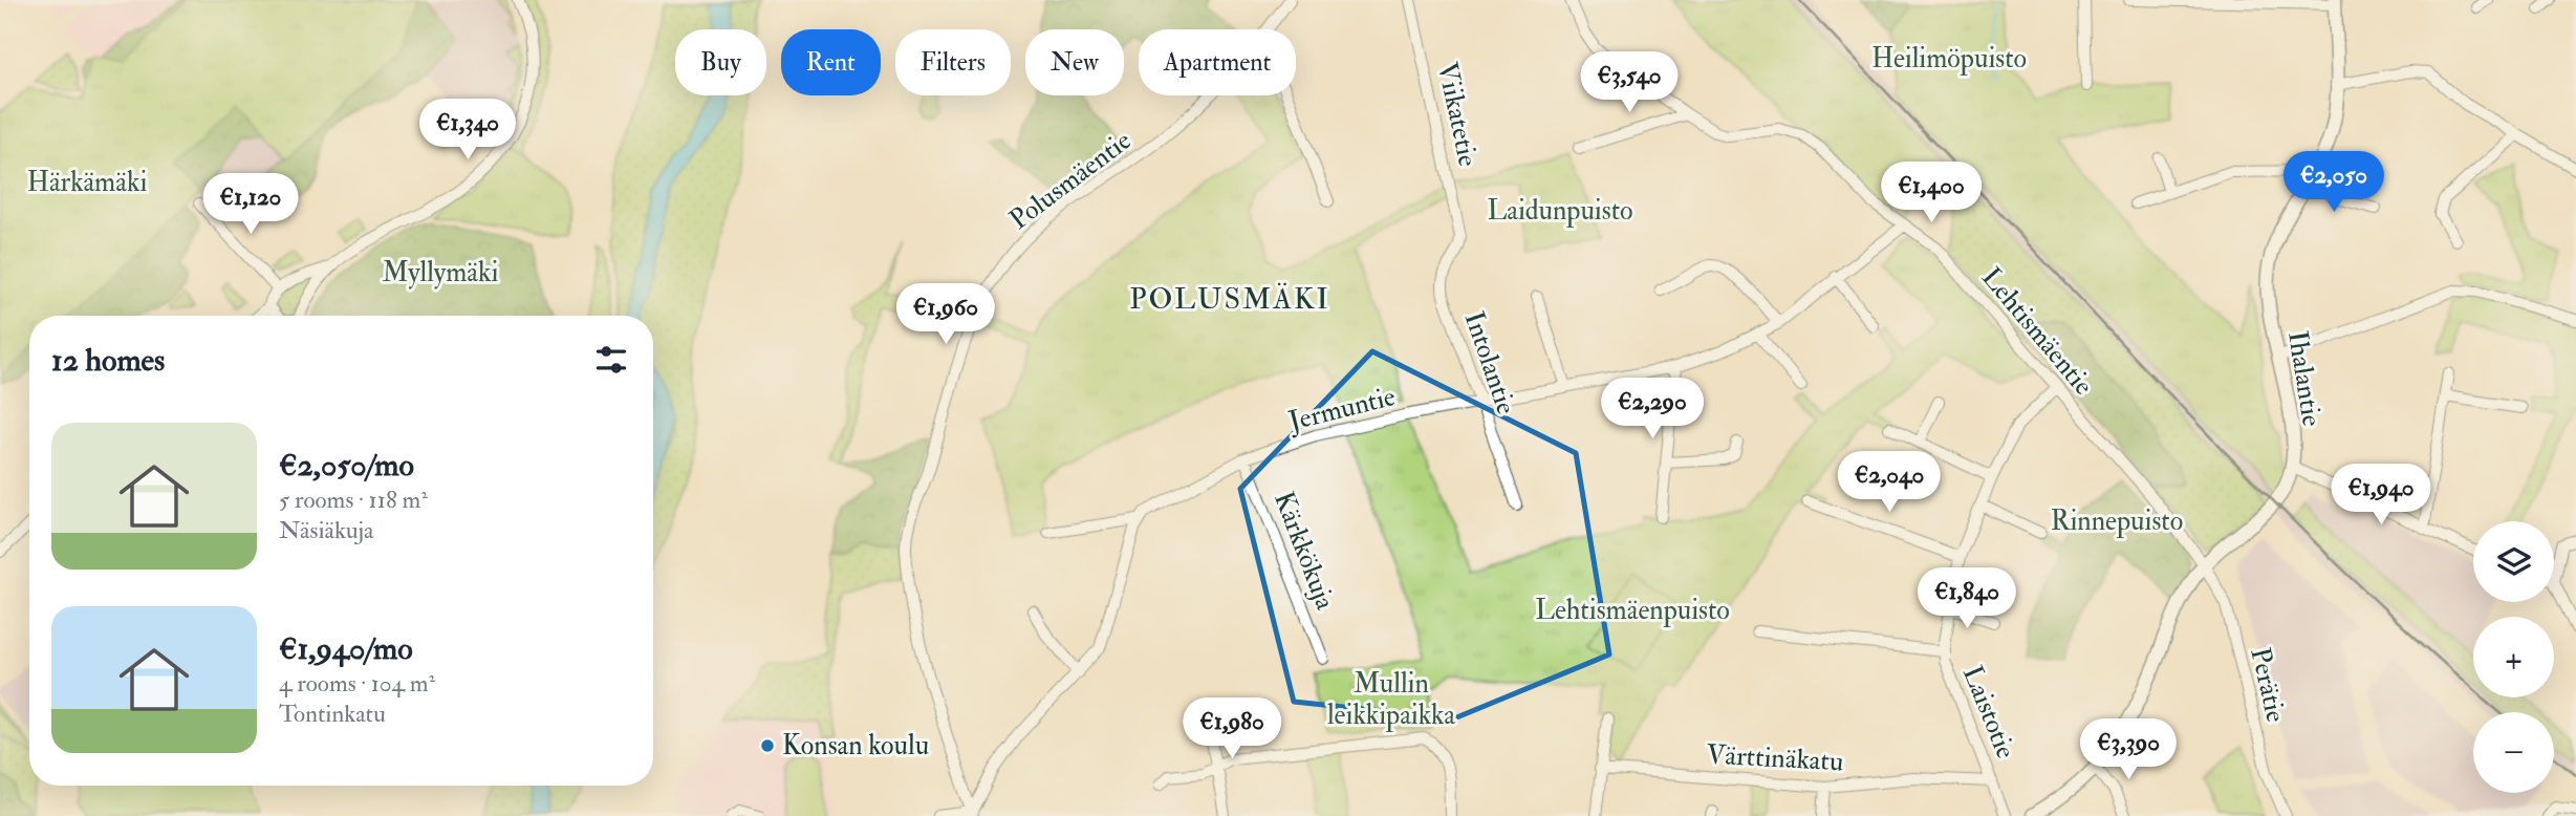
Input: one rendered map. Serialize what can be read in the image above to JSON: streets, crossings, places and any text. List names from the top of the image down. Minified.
{"streets":{"street":["Viikatetie","Polusmäentie","Lehtismäentie","Intolantie","Ihalantie","Jermuntie","Kärkkökuja","Perätie","Laistotie","Värttinäkatu"]},"crossings":[["Viikatetie","Intolantie"],["Lehtismäentie","Ihalantie"],["Lehtismäentie","Jermuntie"],["Lehtismäentie","Perätie"],["Lehtismäentie","Laistotie"],["Intolantie","Jermuntie"],["Ihalantie","Perätie"],["Jermuntie","Kärkkökuja"],["Laistotie","Värttinäkatu"]],"districts":["POLUSMÄKI"],"parks":["Heilimöpuisto","Härkämäki","Laidunpuisto","Myllymäki","Rinnepuisto","Lehtismäenpuisto","Mullin leikkipaikka"],"places":["Konsan koulu"],"page":{"chip":["Buy","Rent","Filters","New","Apartment"],"price":["€3,540","€1,340","€2,050","€1,400","€1,120","€1,960","€2,290","€2,040","€1,940","€1,840","€1,980","€3,390"],"heading":"12 homes","list":[{"name":"€2,050/mo","note":"5 rooms · 118 m² · Näsiäkuja"},{"name":"€1,940/mo","note":"4 rooms · 104 m² · Tontinkatu"}],"map_buttons":["+","−"]}}
